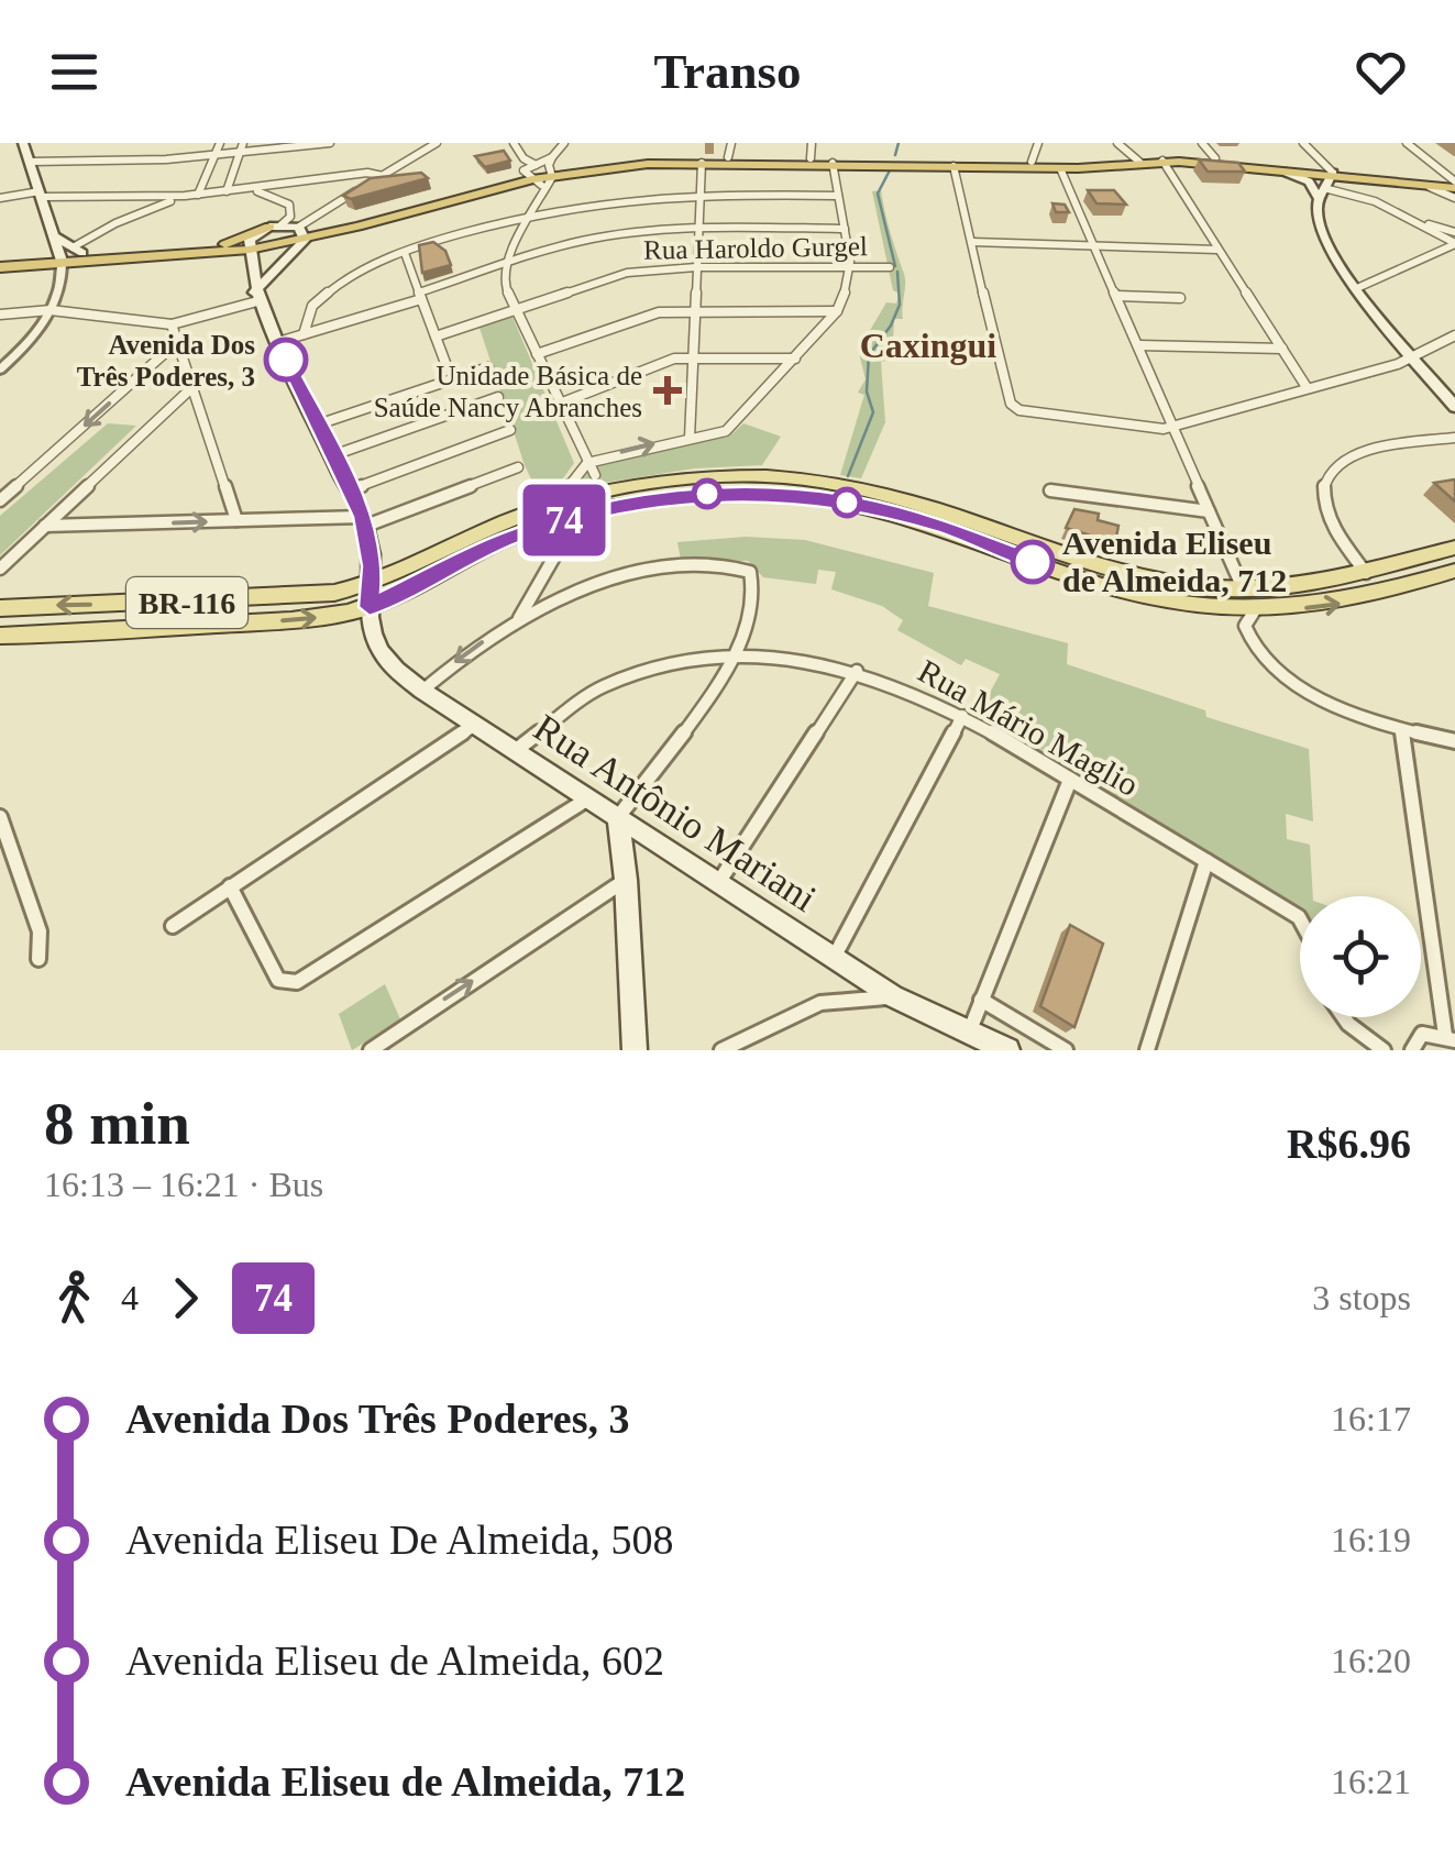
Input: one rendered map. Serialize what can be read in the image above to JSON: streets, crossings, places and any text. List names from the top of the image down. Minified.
{"streets":{"main road":["BR-116","Rua Antônio Mariani"],"street":["Rua Haroldo Gurgel","Rua Mário Maglio"]},"crossings":[["BR-116","Rua Antônio Mariani"],["Rua Mário Maglio","Rua Antônio Mariani"]],"districts":["Caxingui"],"places":{"other":["Avenida Dos Três Poderes, 3","Avenida Eliseu de Almeida, 712"],"health":["Unidade Básica de Saúde Nancy Abranches"]},"lines":["bus line 74"],"page":{"header":"Transo","on_map":"74","heading":["8 min","16:13 – 16:21 · Bus","R$6.96"],"legs":["4","74","3 stops"],"list":[{"name":"Avenida Dos Três Poderes, 3","value":"16:17"},{"name":"Avenida Eliseu De Almeida, 508","value":"16:19"},{"name":"Avenida Eliseu de Almeida, 602","value":"16:20"},{"name":"Avenida Eliseu de Almeida, 712","value":"16:21"}]}}
